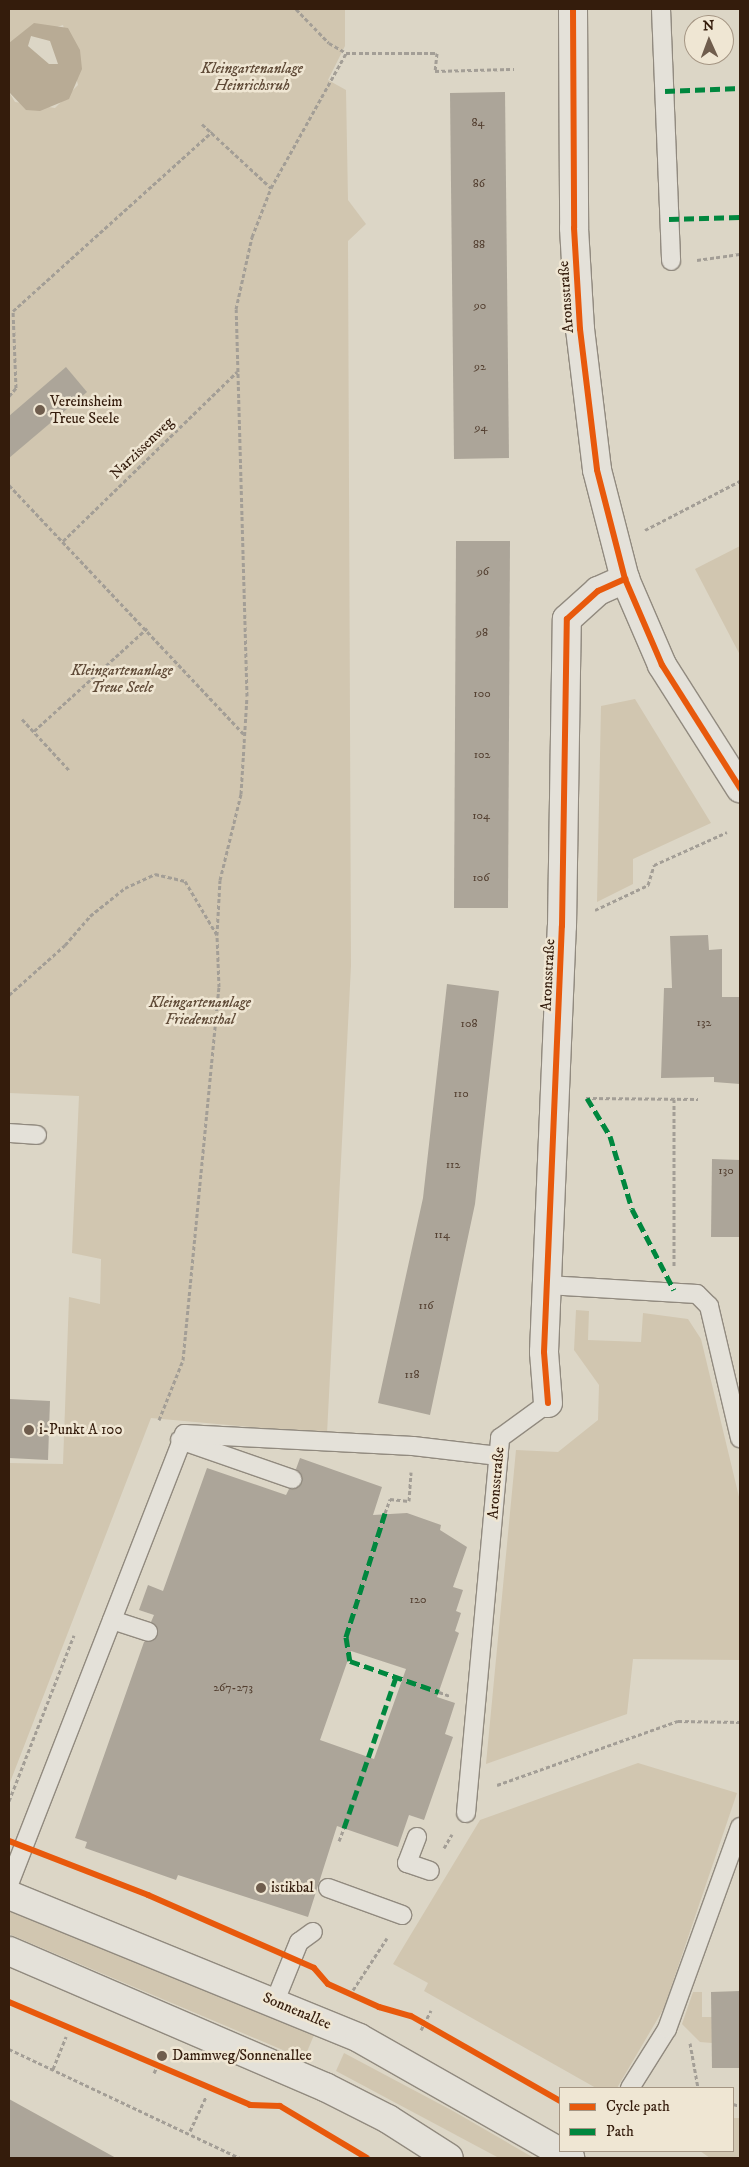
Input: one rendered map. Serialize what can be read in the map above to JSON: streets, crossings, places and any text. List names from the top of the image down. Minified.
{"streets":{"street":["Aronsstraße","Sonnenallee"],"path":["Narzissenweg"]},"parks":["Kleingartenanlage Heinrichsruh","Kleingartenanlage Treue Seele","Kleingartenanlage Friedensthal"],"places":["Vereinsheim Treue Seele","i-Punkt A 100","istikbal","Dammweg/Sonnenallee"],"house_numbers":["84","86","88","90","92","94","96","98","100","102","104","106","132","108","110","112","130","114","116","118","120","267-273"],"legend":["Cycle path","Path"],"north":"top"}
